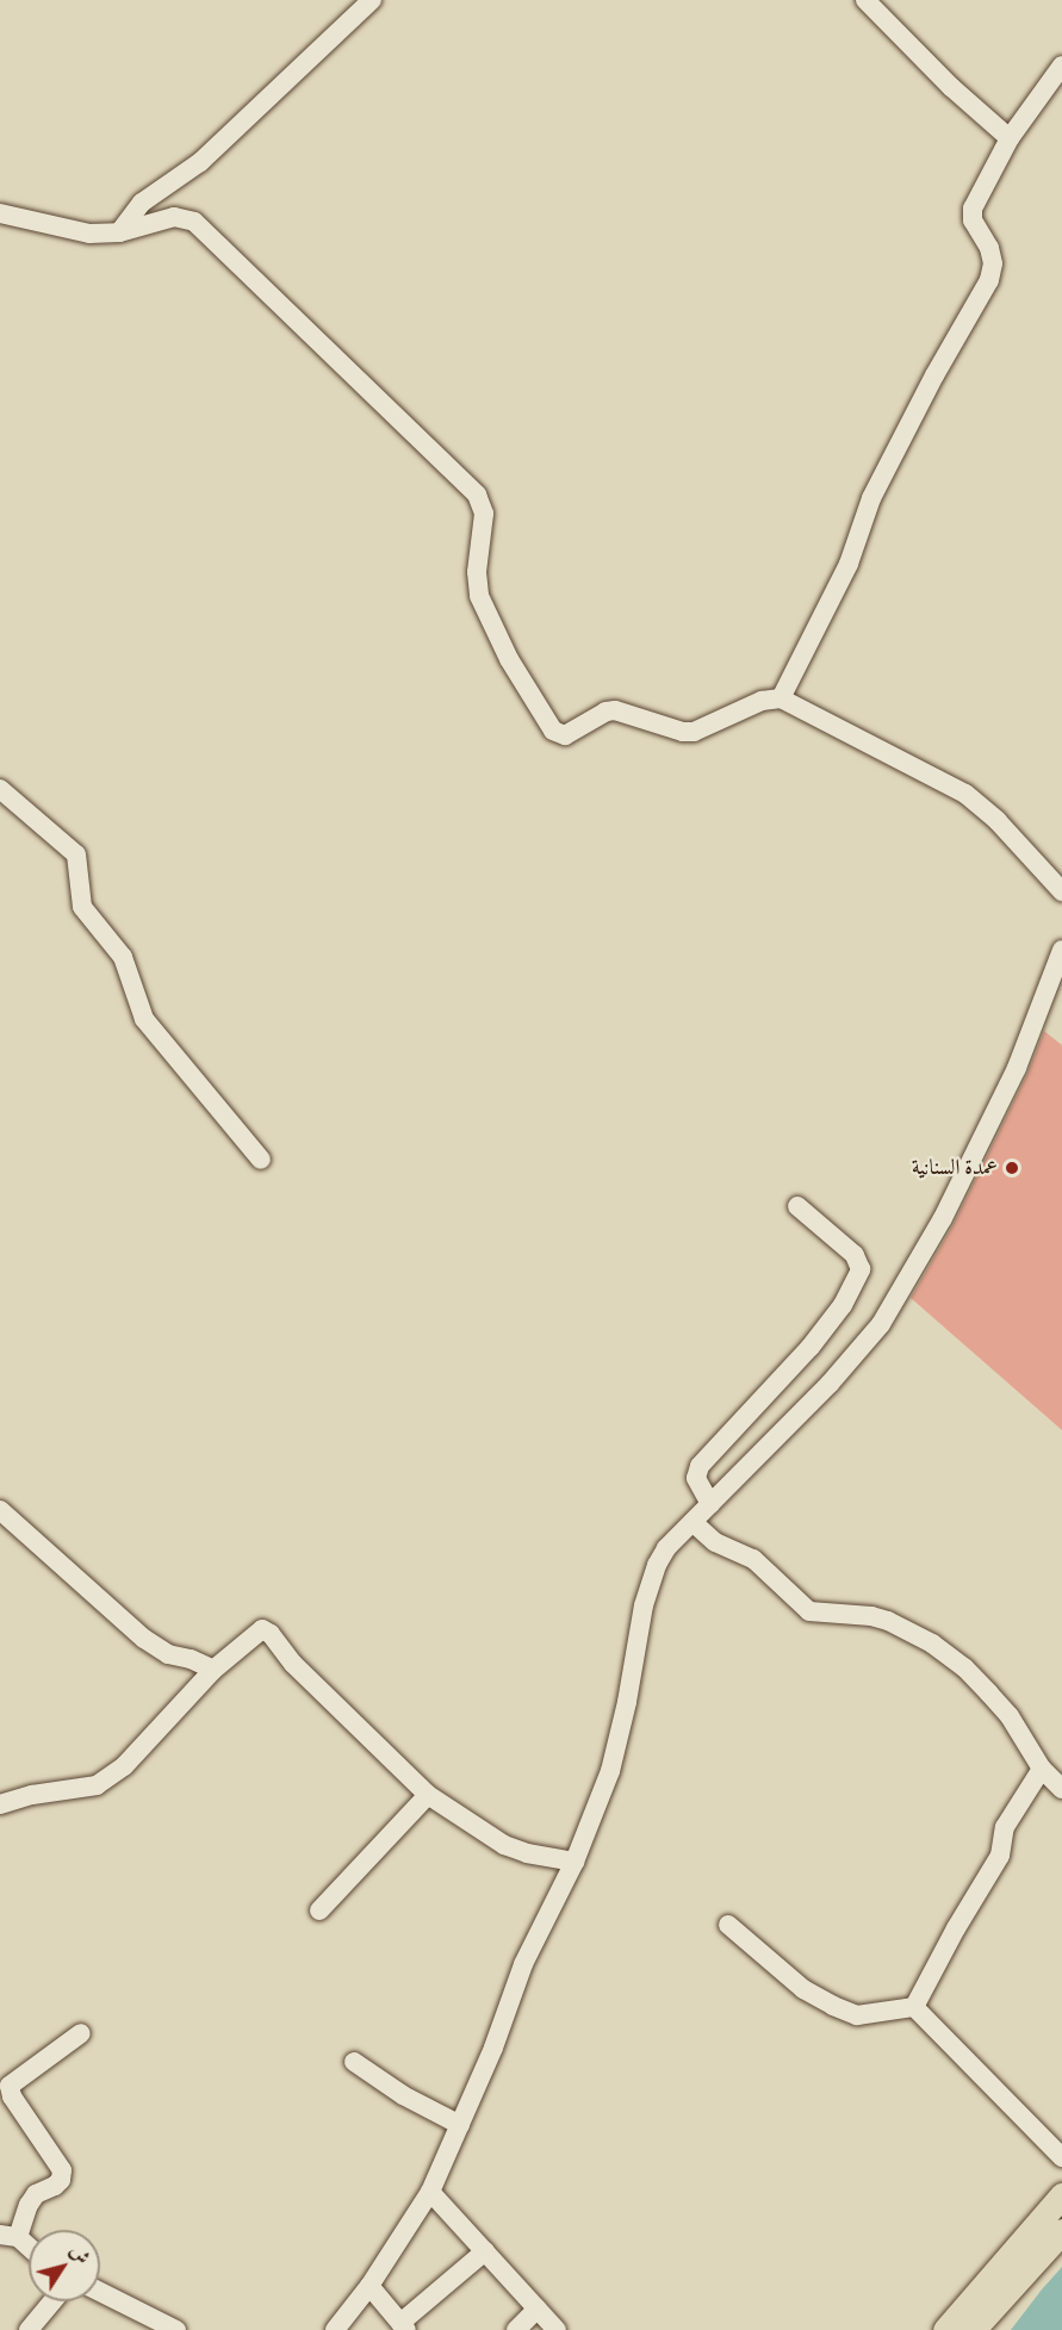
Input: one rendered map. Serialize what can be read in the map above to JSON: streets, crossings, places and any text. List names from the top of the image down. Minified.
{"places":["عمدة السنانية"],"north":"top right"}
